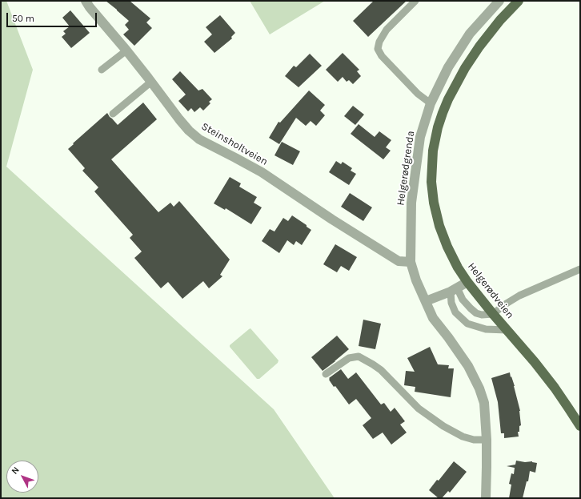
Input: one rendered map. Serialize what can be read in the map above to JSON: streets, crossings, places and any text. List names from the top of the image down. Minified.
{"streets":{"main road":["Helgerødveien"],"street":["Steinsholtveien","Helgerødgrenda"]},"crossings":[["Steinsholtveien","Helgerødgrenda"]],"scale_bar":"50 m","north":"top left"}
